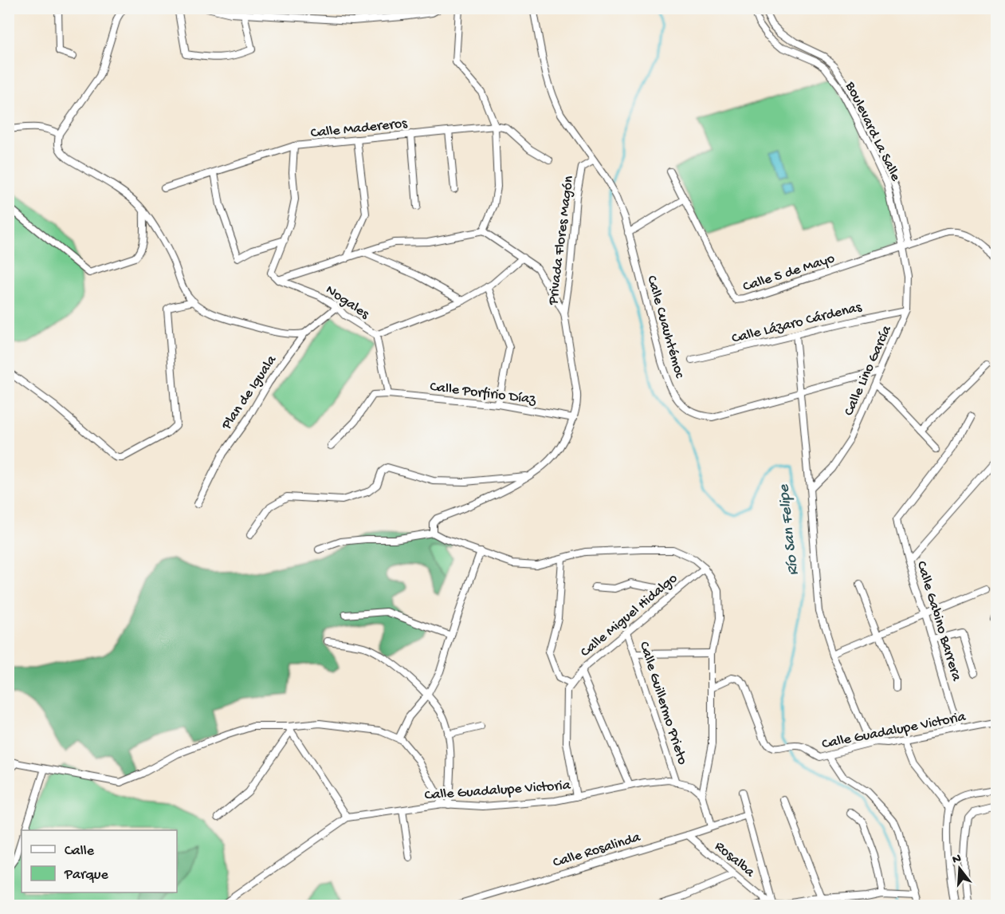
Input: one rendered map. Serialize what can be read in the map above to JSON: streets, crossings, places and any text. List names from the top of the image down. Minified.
{"streets":{"street":["Calle Madereros","Boulevard La Salle","Privada Flores Magón","Calle 5 de Mayo","Nogales","Calle Lázaro Cárdenas","Calle Cuauhtémoc","Calle Lino García","Plan de Iguala","Calle Porfirio Díaz","Calle Miguel Hidalgo","Calle Gabino Barrera","Calle Guillermo Prieto","Calle Guadalupe Victoria","Calle Rosalinda","Rosalba"]},"crossings":[["Boulevard La Salle","Calle 5 de Mayo"],["Boulevard La Salle","Calle Lino García"],["Privada Flores Magón","Calle Cuauhtémoc"],["Privada Flores Magón","Calle Porfirio Díaz"],["Calle 5 de Mayo","Calle Lino García"],["Nogales","Plan de Iguala"],["Calle Lázaro Cárdenas","Calle Lino García"],["Calle Cuauhtémoc","Calle Lino García"],["Calle Miguel Hidalgo","Calle Guillermo Prieto"],["Calle Miguel Hidalgo","Calle Guadalupe Victoria"],["Calle Gabino Barrera","Calle Guadalupe Victoria"],["Calle Guillermo Prieto","Calle Guadalupe Victoria"],["Calle Rosalinda","Rosalba"]],"water":["Río San Felipe"],"legend":["Calle","Parque"],"north":"top"}
